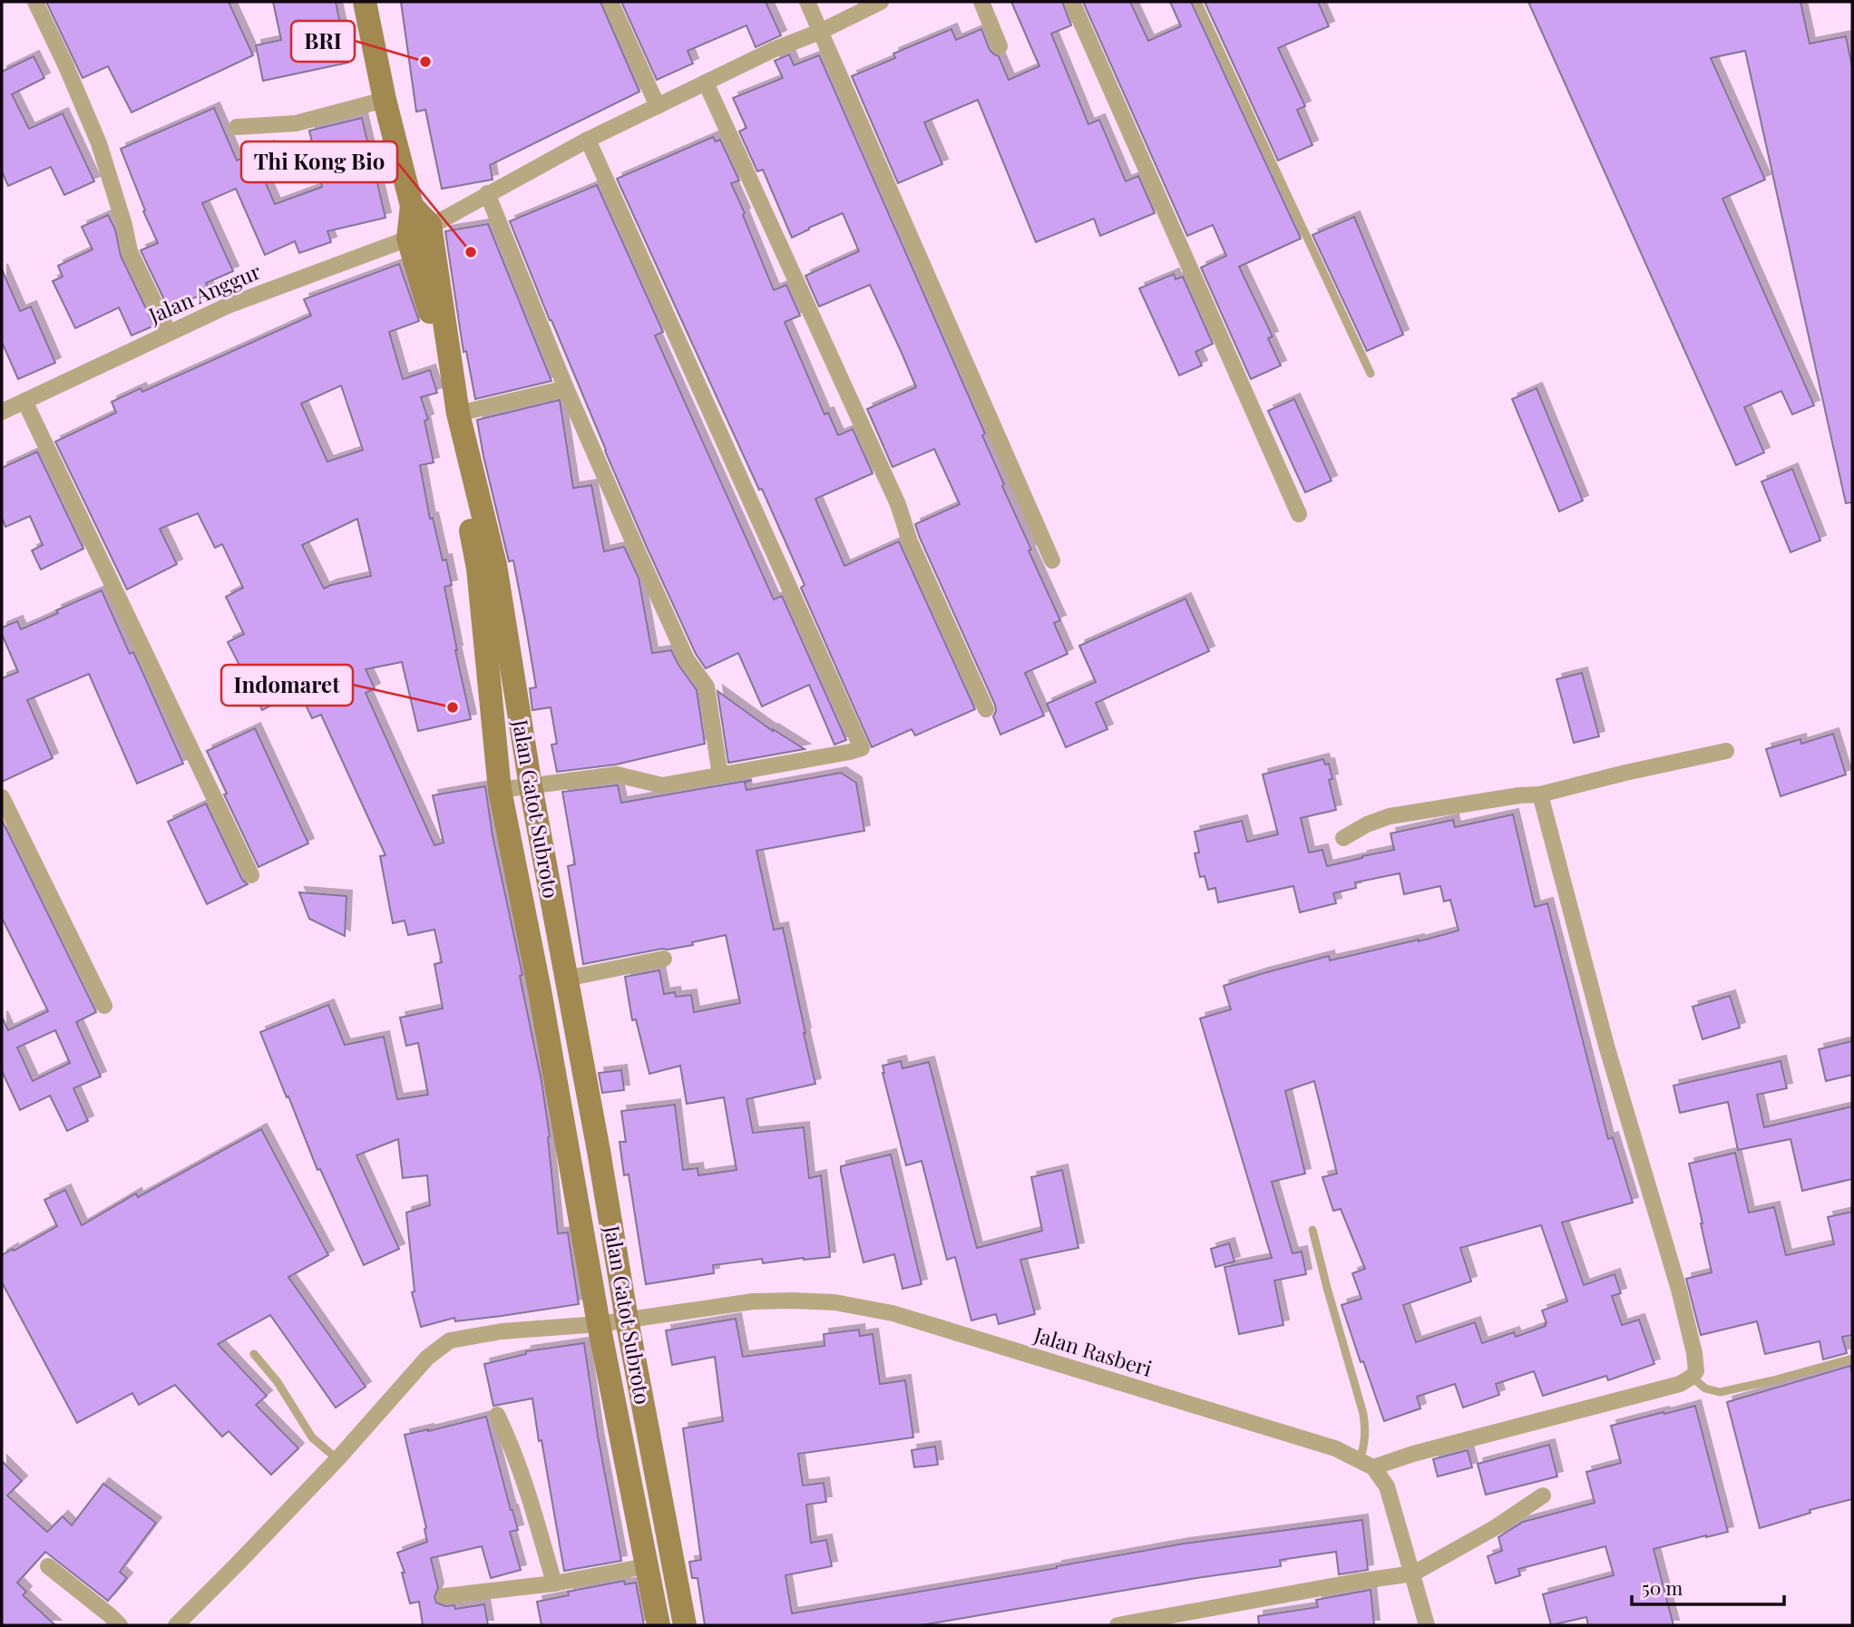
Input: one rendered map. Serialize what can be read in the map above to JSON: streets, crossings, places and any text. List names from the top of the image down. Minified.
{"streets":{"main road":["Jalan Gatot Subroto"],"street":["Jalan Anggur","Jalan Rasberi"]},"crossings":[["Jalan Anggur","Jalan Gatot Subroto"],["Jalan Gatot Subroto","Jalan Rasberi"]],"places":["BRI","Thi Kong Bio","Indomaret"],"scale_bar":"50 m"}
